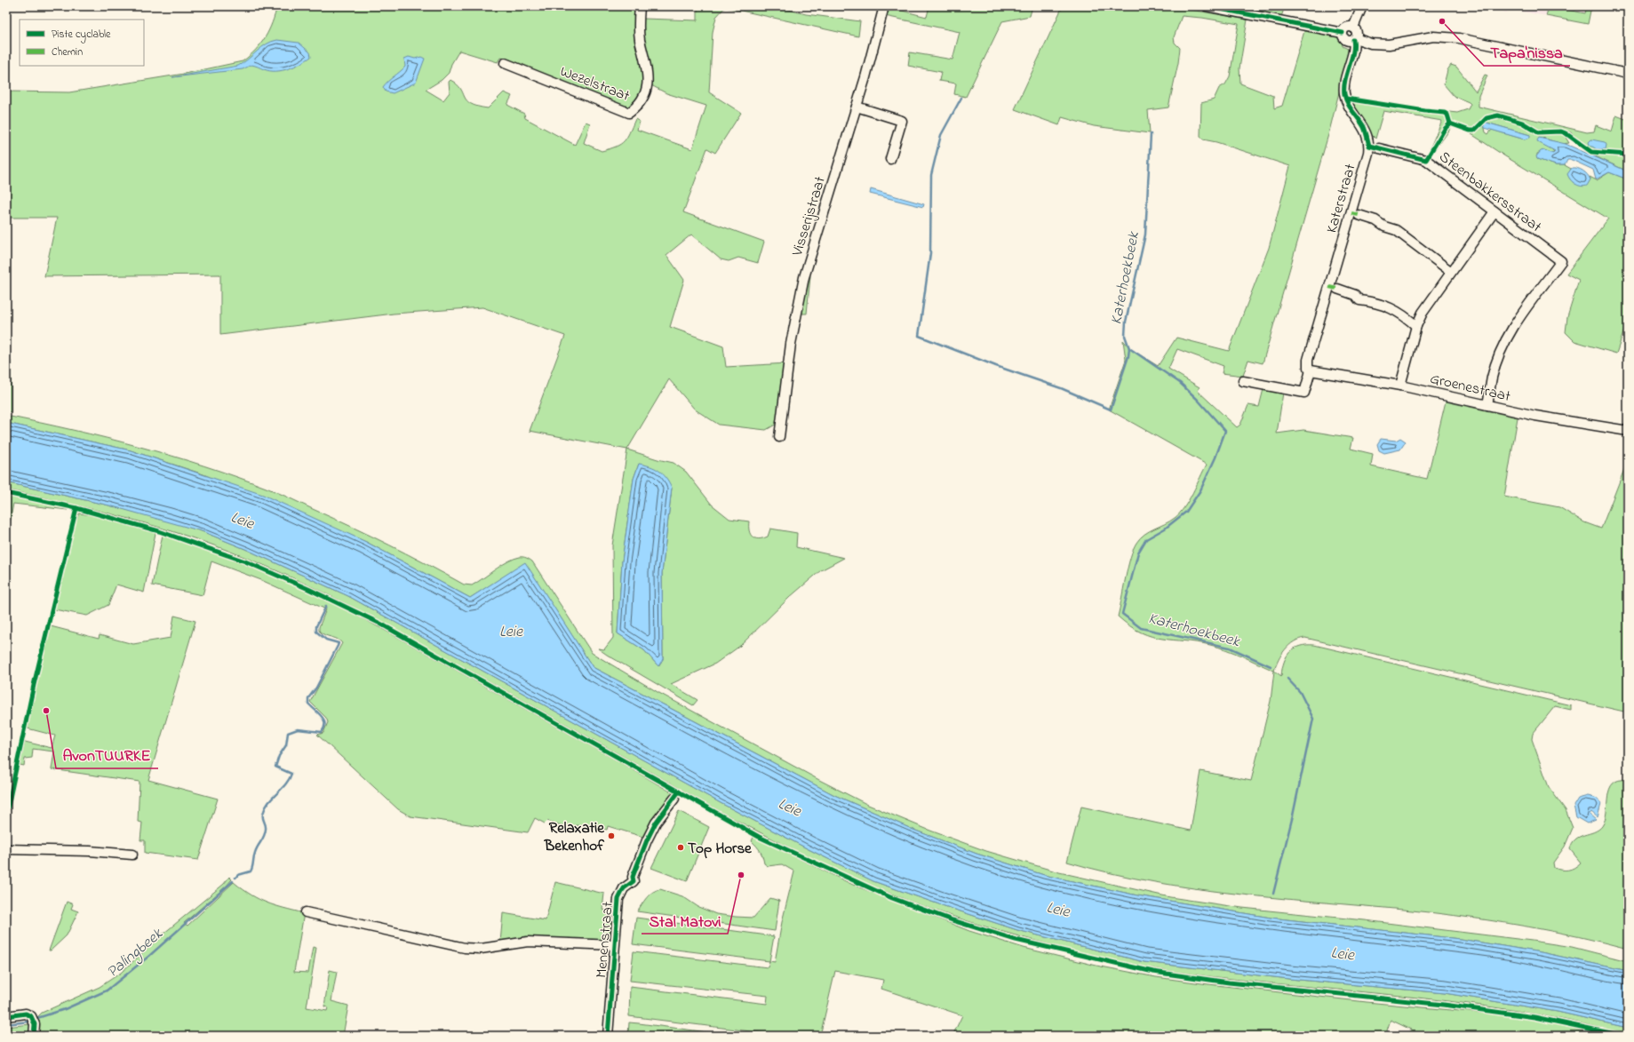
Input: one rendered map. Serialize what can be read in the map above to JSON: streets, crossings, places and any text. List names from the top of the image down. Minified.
{"streets":{"street":["Wezelstraat","Steenbakkersstraat","Katerstraat","Visserijstraat","Groenestraat","Menenstraat"]},"crossings":[["Steenbakkersstraat","Groenestraat"],["Katerstraat","Groenestraat"]],"water":["Katerhoekbeek","Leie","Palingbeek"],"places":["Tapa'nissa","AvonTUURKE","Relaxatie Bekenhof","Top Horse","Stal Matovi"],"legend":["Piste cyclable","Chemin"]}
